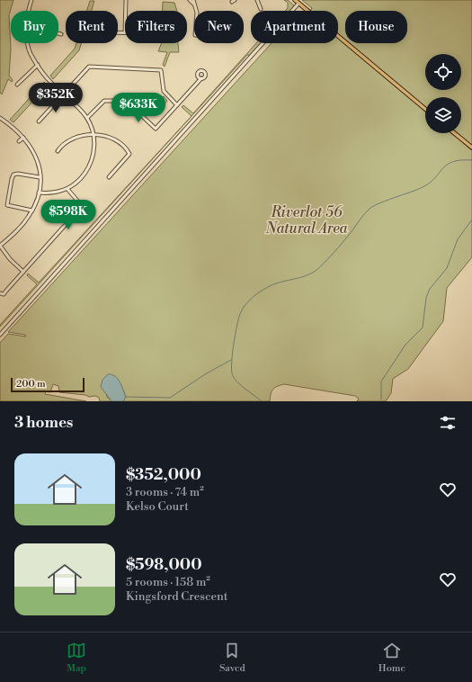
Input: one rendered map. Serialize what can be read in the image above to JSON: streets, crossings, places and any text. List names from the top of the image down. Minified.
{"parks":["Riverlot 56 Natural Area"],"scale_bar":"200 m","page":{"chip":["Buy","Rent","Filters","New","Apartment","House"],"price":["$352K","$633K","$598K"],"scale":"200 m","heading":"3 homes","list":[{"name":"$352,000","note":"3 rooms · 74 m² · Kelso Court"},{"name":"$598,000","note":"5 rooms · 158 m² · Kingsford Crescent"}],"tabs":["Map","Saved","Home"]}}
